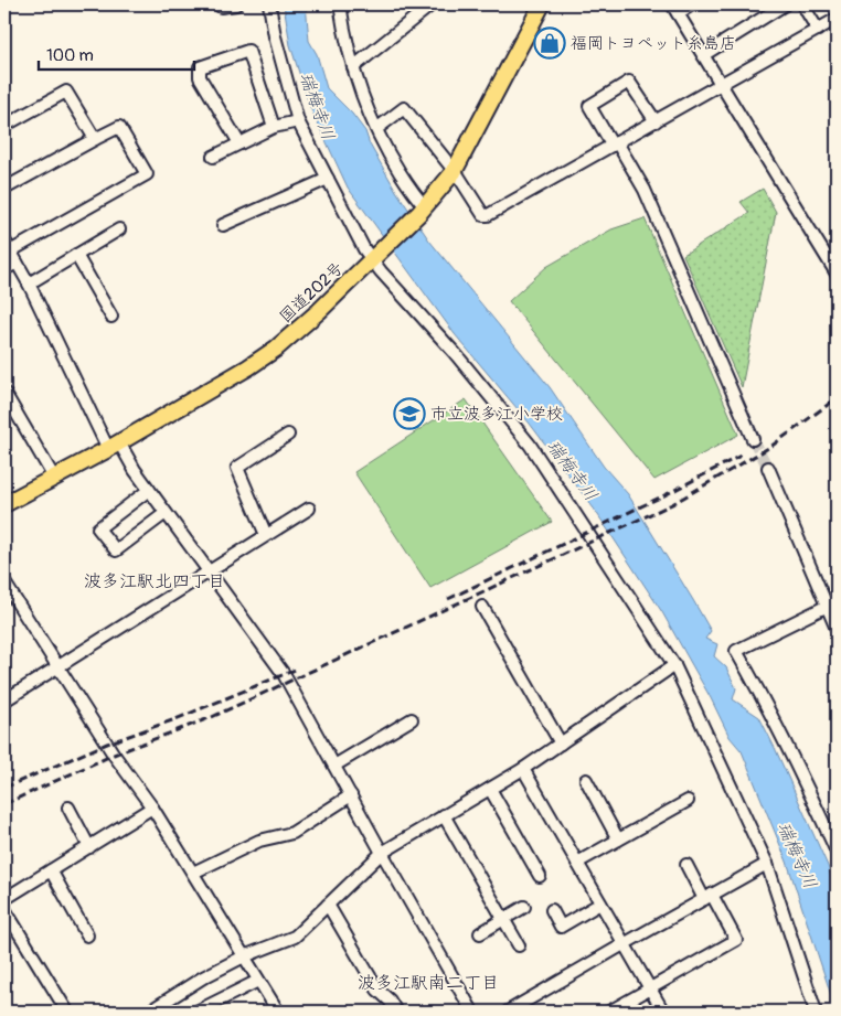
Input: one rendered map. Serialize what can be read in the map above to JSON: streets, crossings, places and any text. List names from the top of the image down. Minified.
{"streets":{"highway":["国道202号"]},"districts":["波多江駅北四丁目","波多江駅南二丁目"],"water":["瑞梅寺川"],"places":{"shop":["福岡トヨペット糸島店"],"school or university":["市立波多江小学校"]},"scale_bar":"100 m"}
